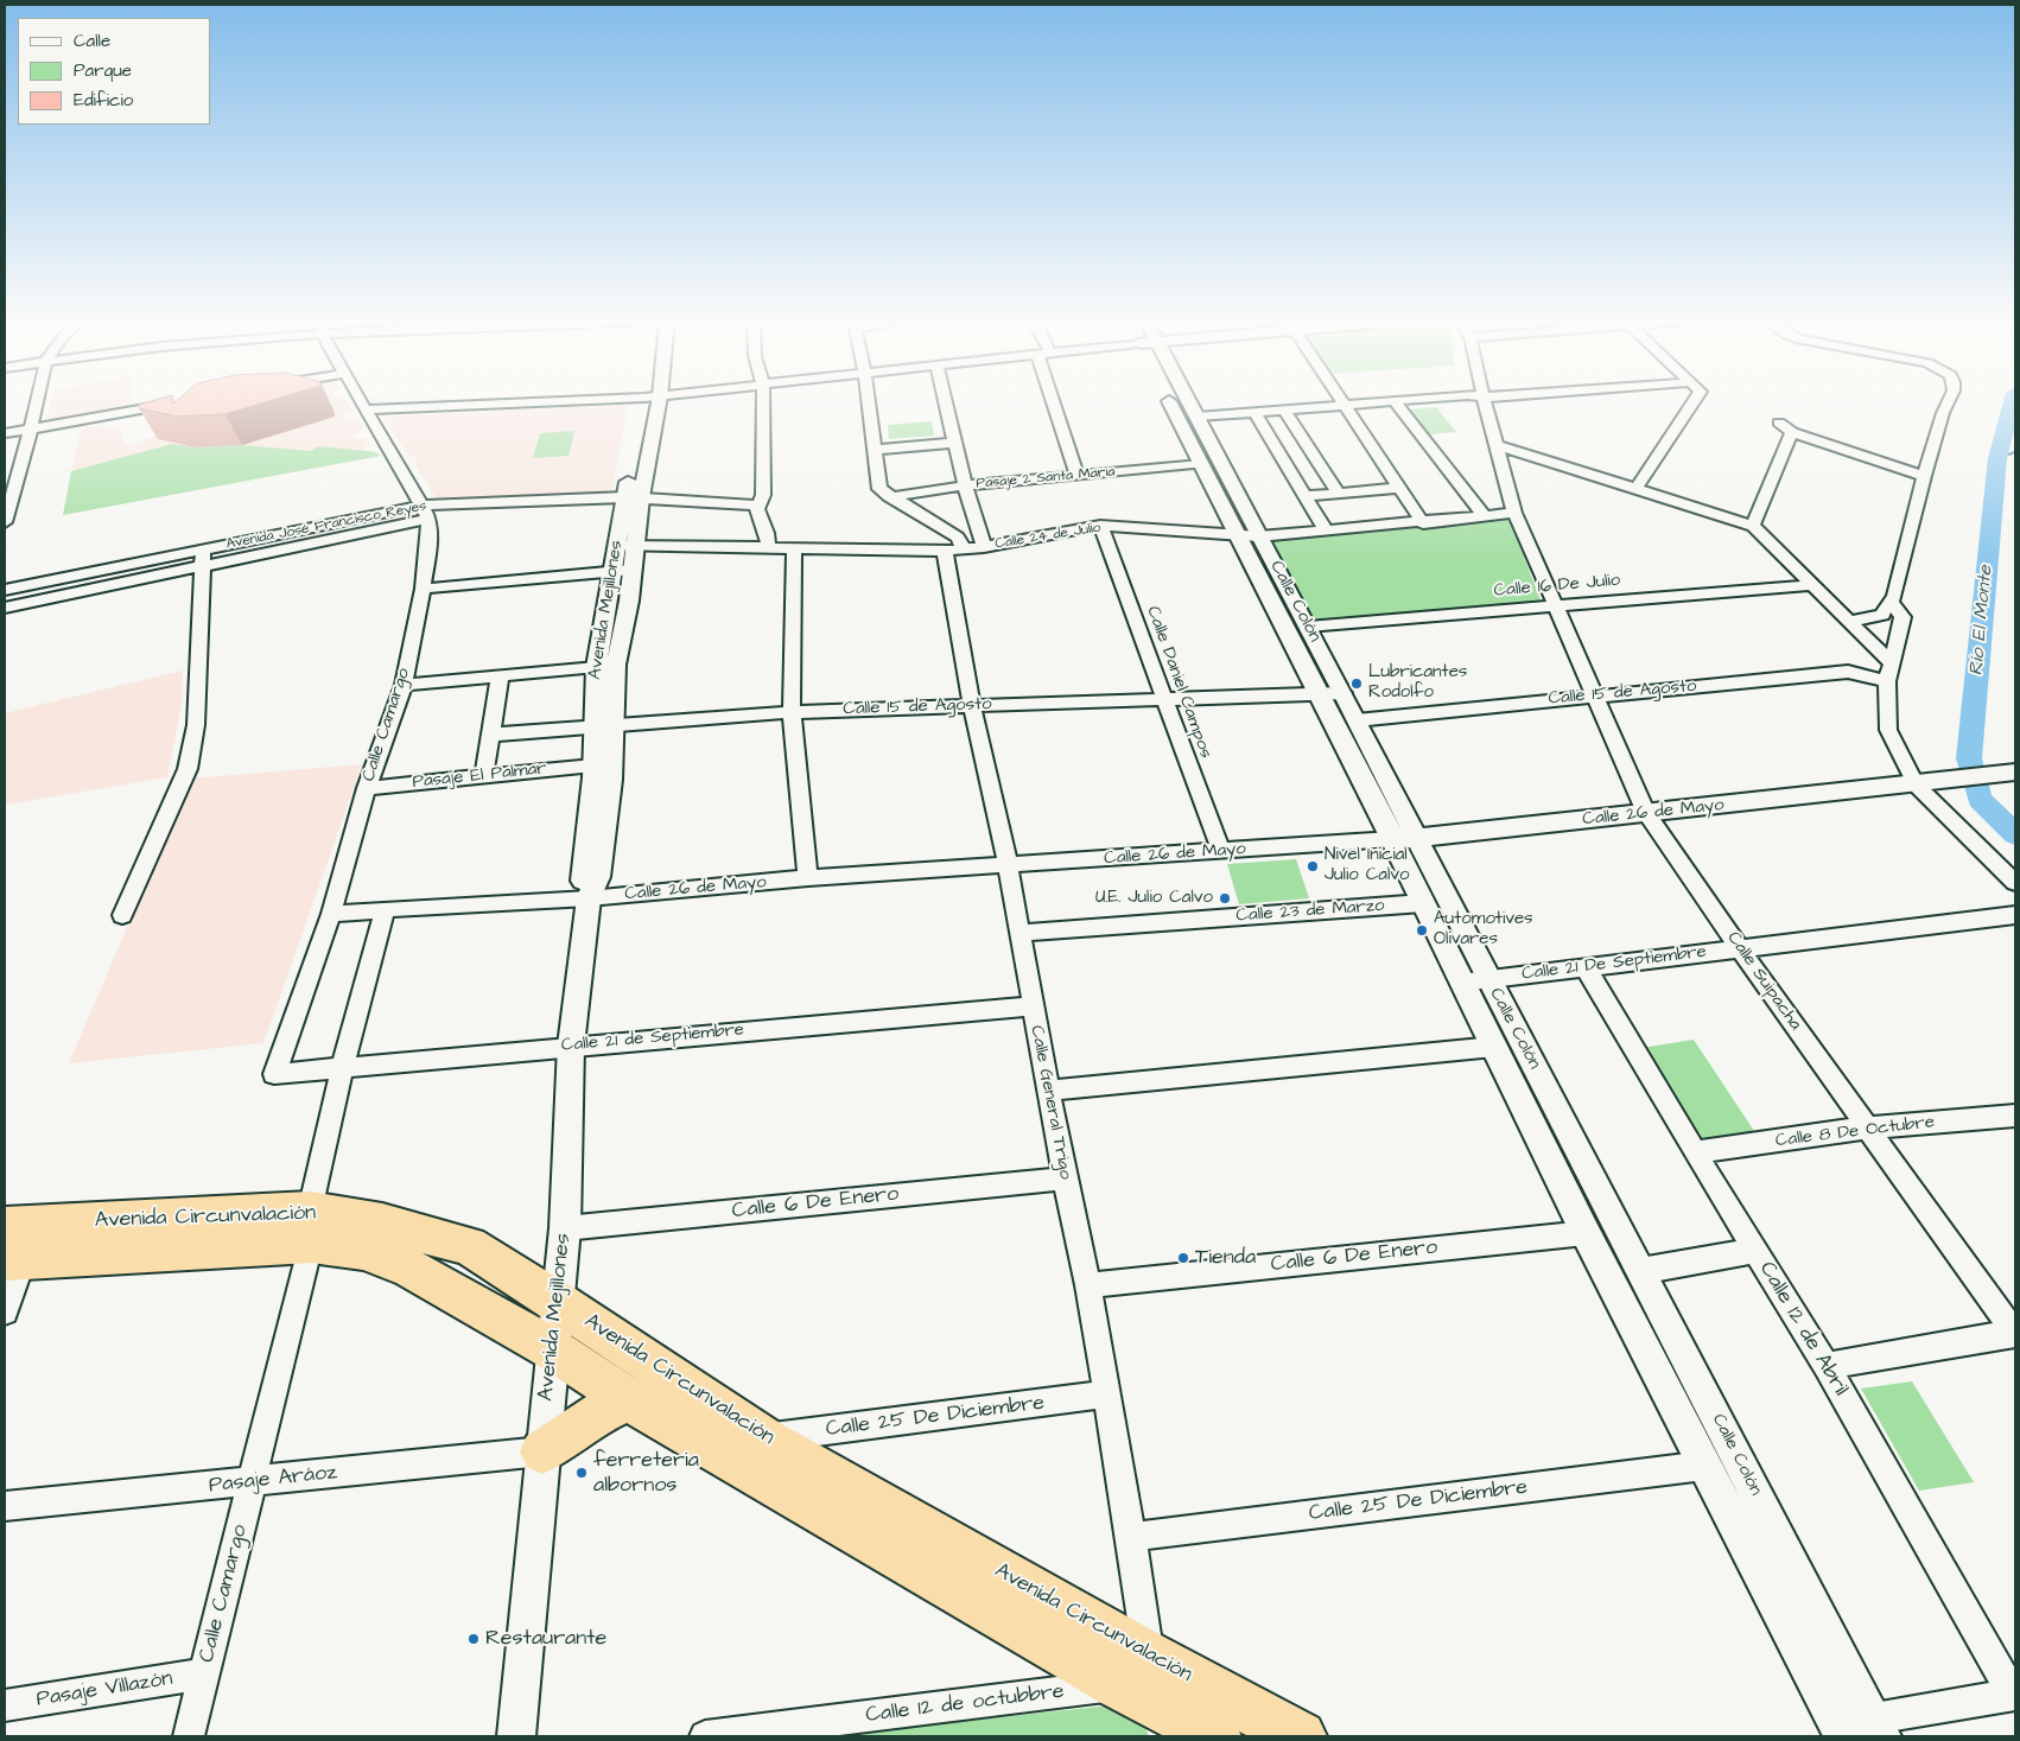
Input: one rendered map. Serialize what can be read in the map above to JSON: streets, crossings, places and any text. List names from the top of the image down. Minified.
{"streets":{"highway":["Avenida Circunvalación"],"street":["Pasaje 2 Santa Maria","Avenida José Francisco Reyes","Calle 24 de Julio","Calle 16 De Julio","Calle Colón","Avenida Mejillones","Calle Daniel Campos","Calle 15 de Agosto","Calle Camargo","Pasaje El Palmar","Calle 26 de Mayo","Calle 23 de Marzo","Calle 21 De Septiembre","Calle Suipacha","Calle 21 de Septiembre","Calle General Trigo","Calle 8 De Octubre","Calle 6 De Enero","Calle 12 de Abril","Calle 25 De Diciembre","Pasaje Aráoz","Pasaje Villazón","Calle 12 de octubbre"]},"crossings":[["Pasaje 2 Santa Maria","Calle Colón"],["Avenida José Francisco Reyes","Avenida Mejillones"],["Avenida José Francisco Reyes","Calle Camargo"],["Calle 24 de Julio","Calle Colón"],["Calle 24 de Julio","Avenida Mejillones"],["Calle 24 de Julio","Calle Daniel Campos"],["Calle 24 de Julio","Calle Suipacha"],["Calle 24 de Julio","Calle General Trigo"],["Calle 16 De Julio","Calle Colón"],["Calle 16 De Julio","Calle Suipacha"],["Calle Colón","Calle 15 de Agosto"],["Calle Colón","Calle 26 de Mayo"],["Calle Colón","Calle 23 de Marzo"],["Calle Colón","Calle 21 De Septiembre"],["Calle Colón","Calle 6 De Enero"],["Calle Colón","Calle 25 De Diciembre"],["Avenida Mejillones","Calle 15 de Agosto"],["Avenida Mejillones","Pasaje El Palmar"],["Avenida Mejillones","Calle 26 de Mayo"],["Avenida Mejillones","Calle 21 de Septiembre"],["Avenida Mejillones","Calle 6 De Enero"],["Avenida Mejillones","Avenida Circunvalación"],["Avenida Mejillones","Pasaje Aráoz"],["Calle Daniel Campos","Calle 15 de Agosto"],["Calle Daniel Campos","Calle 26 de Mayo"],["Calle 15 de Agosto","Calle Suipacha"],["Calle 15 de Agosto","Calle General Trigo"],["Calle Camargo","Pasaje El Palmar"],["Calle Camargo","Calle 26 de Mayo"],["Calle Camargo","Calle 21 de Septiembre"],["Calle Camargo","Avenida Circunvalación"],["Calle Camargo","Pasaje Aráoz"],["Calle Camargo","Pasaje Villazón"],["Calle 26 de Mayo","Calle Suipacha"],["Calle 26 de Mayo","Calle General Trigo"],["Calle 23 de Marzo","Calle General Trigo"],["Calle 21 De Septiembre","Calle Suipacha"],["Calle 21 De Septiembre","Calle 12 de Abril"],["Calle Suipacha","Calle 8 De Octubre"],["Calle 21 de Septiembre","Calle General Trigo"],["Calle General Trigo","Calle 6 De Enero"],["Calle General Trigo","Avenida Circunvalación"],["Calle General Trigo","Calle 25 De Diciembre"],["Calle General Trigo","Calle 12 de octubbre"],["Calle 8 De Octubre","Calle 12 de Abril"],["Avenida Circunvalación","Calle 25 De Diciembre"],["Avenida Circunvalación","Calle 12 de octubbre"]],"water":["Río El Monte"],"places":["Lubricantes Rodolfo","Nivel Inicial Julio Calvo","U.E. Julio Calvo","Automotives Olivares","Tienda","ferreteria albornos","Restaurante"],"legend":["Calle","Parque","Edificio"]}
